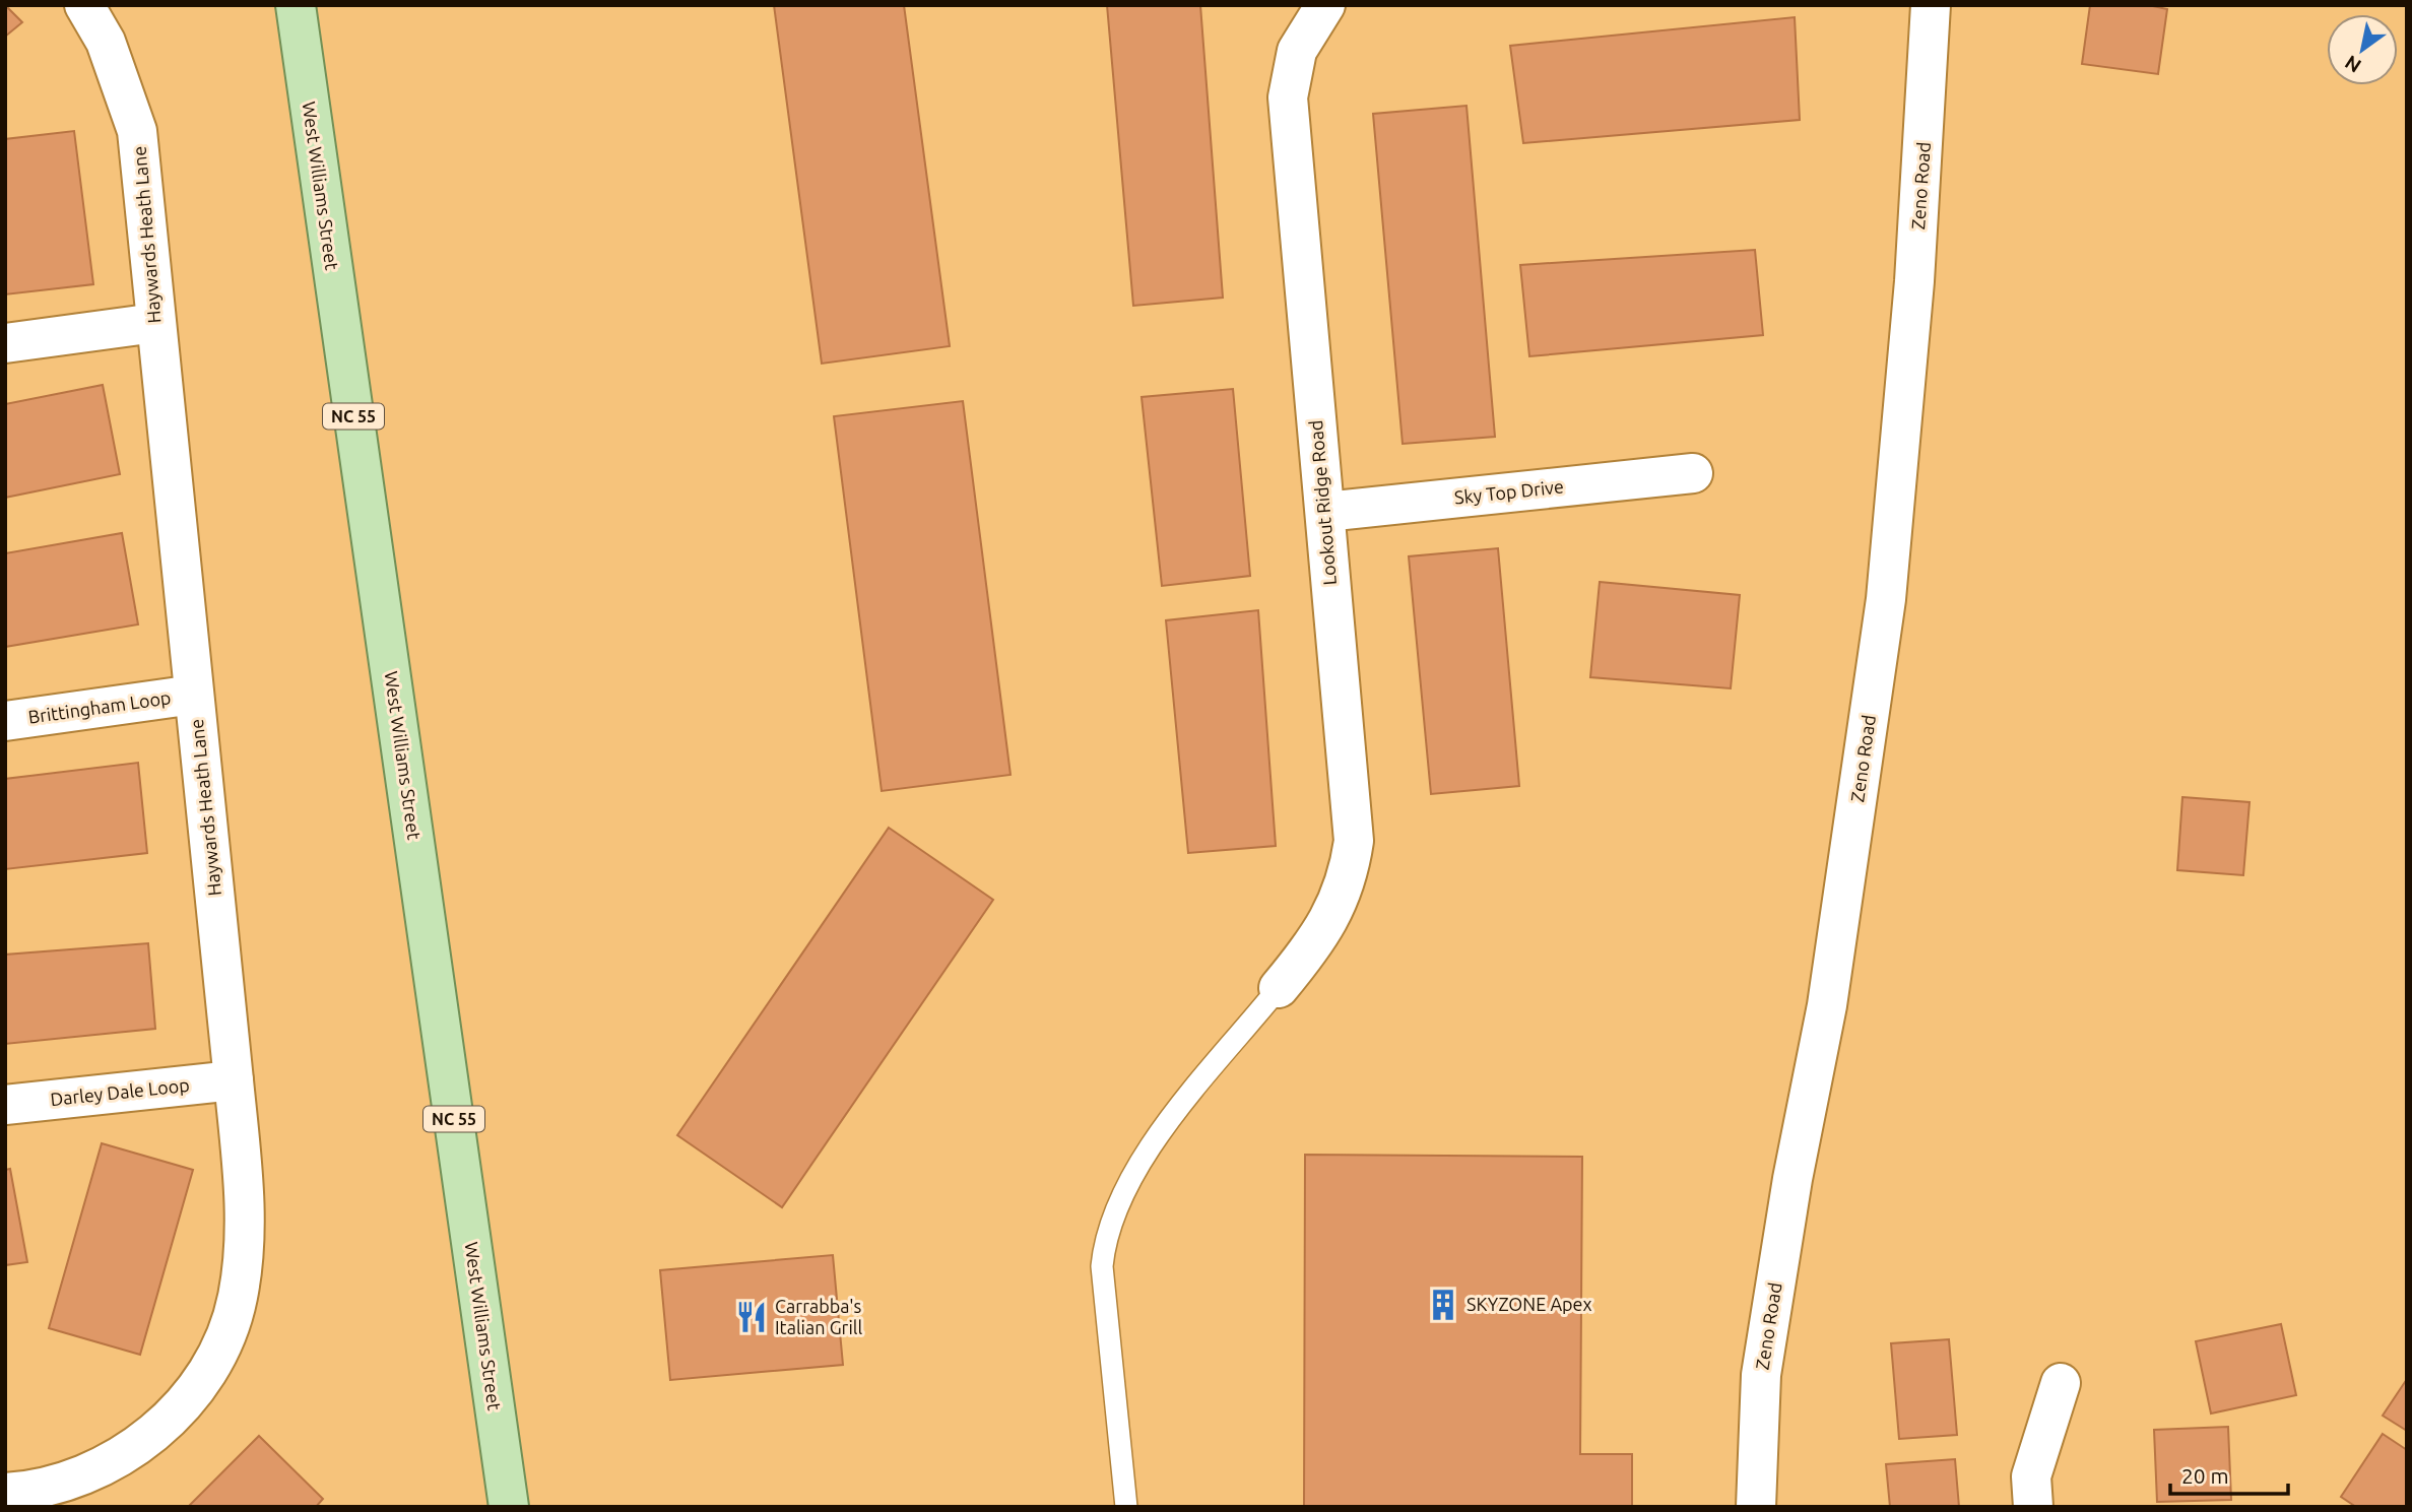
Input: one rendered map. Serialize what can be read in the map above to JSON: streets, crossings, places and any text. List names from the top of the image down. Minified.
{"streets":{"main road":["West Williams Street","NC 55"],"street":["Zeno Road","Haywards Heath Lane","Sky Top Drive","Lookout Ridge Road","Brittingham Loop","Darley Dale Loop"]},"crossings":[["Haywards Heath Lane","Brittingham Loop"],["Haywards Heath Lane","Darley Dale Loop"],["Sky Top Drive","Lookout Ridge Road"]],"places":{"building":["SKYZONE Apex"],"restaurant":["Carrabba's Italian Grill"]},"scale_bar":"20 m","north":"bottom left"}
